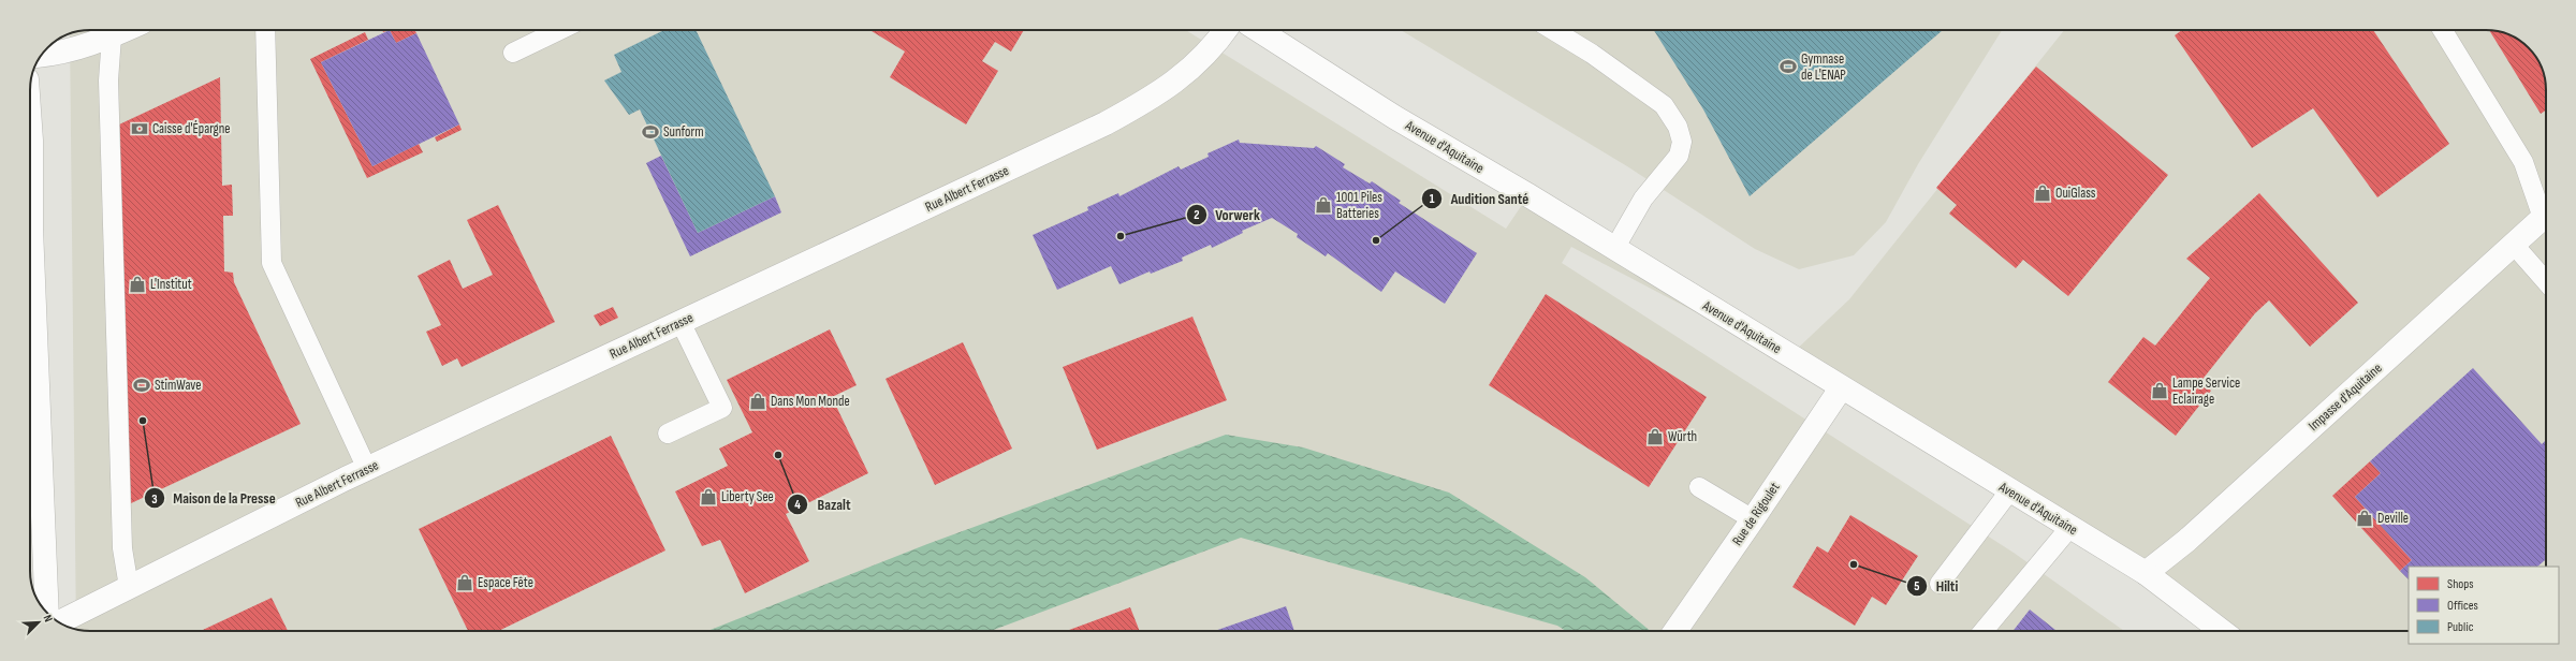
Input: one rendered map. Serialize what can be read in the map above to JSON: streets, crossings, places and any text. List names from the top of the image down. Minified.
{"streets":{"street":["Avenue d'Aquitaine","Rue Albert Ferrasse","Impasse d'Aquitaine","Rue de Rigoulet"]},"crossings":[["Avenue d'Aquitaine","Impasse d'Aquitaine"],["Avenue d'Aquitaine","Rue de Rigoulet"]],"places":{"sports":["Gymnase de L'ENAP","Sunform","StimWave"],"bank":["Caisse d'Épargne"],"shop":["OuiGlass","1001 Piles Batteries","L'Institut","Lampe Service Eclairage","Dans Mon Monde","Würth","Liberty See","Deville","Espace Fête"],"other":["Vorwerk","Audition Santé","Maison de la Presse","Bazalt","Hilti"]},"legend":["Shops","Offices","Public"],"north":"top right"}
